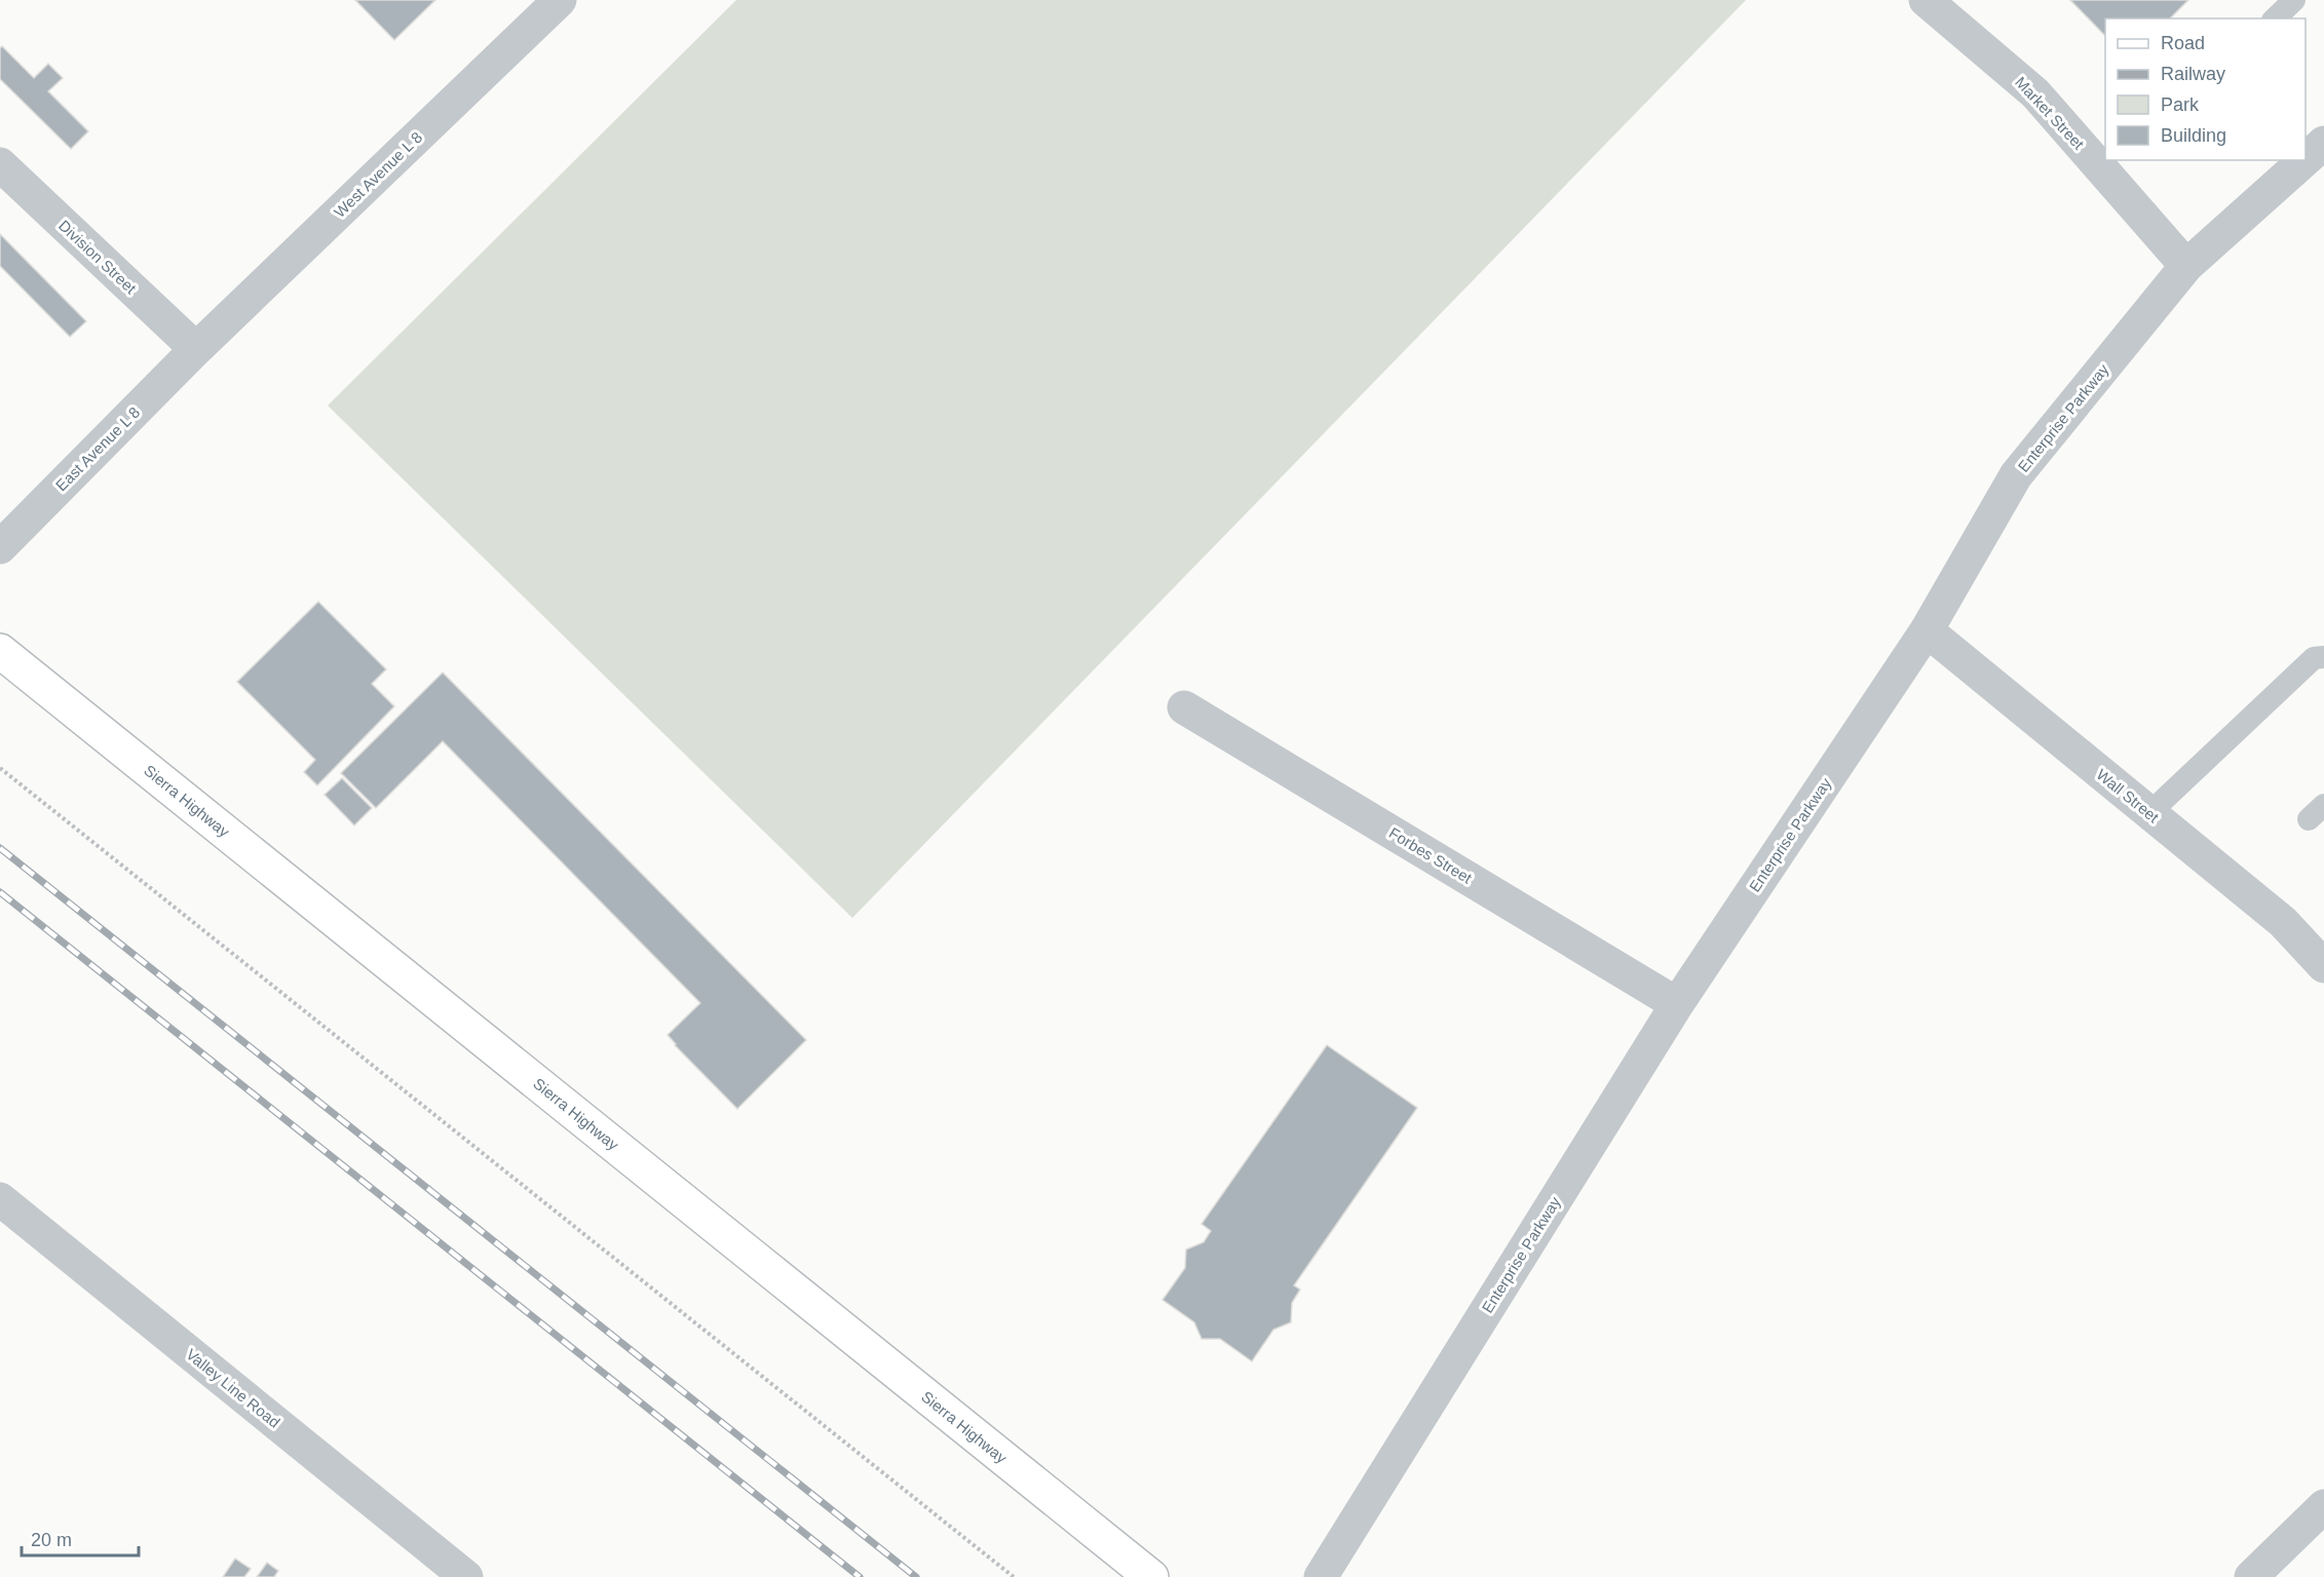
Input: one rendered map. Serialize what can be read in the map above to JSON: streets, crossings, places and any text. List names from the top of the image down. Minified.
{"streets":{"main road":["Sierra Highway"],"street":["Market Street","West Avenue L 8","Division Street","Enterprise Parkway","East Avenue L 8","Wall Street","Forbes Street","Valley Line Road"]},"crossings":[["Market Street","Enterprise Parkway"],["West Avenue L 8","Division Street"],["West Avenue L 8","East Avenue L 8"],["Division Street","East Avenue L 8"],["Enterprise Parkway","Wall Street"],["Enterprise Parkway","Forbes Street"]],"legend":["Road","Railway","Park","Building"],"scale_bar":"20 m"}
